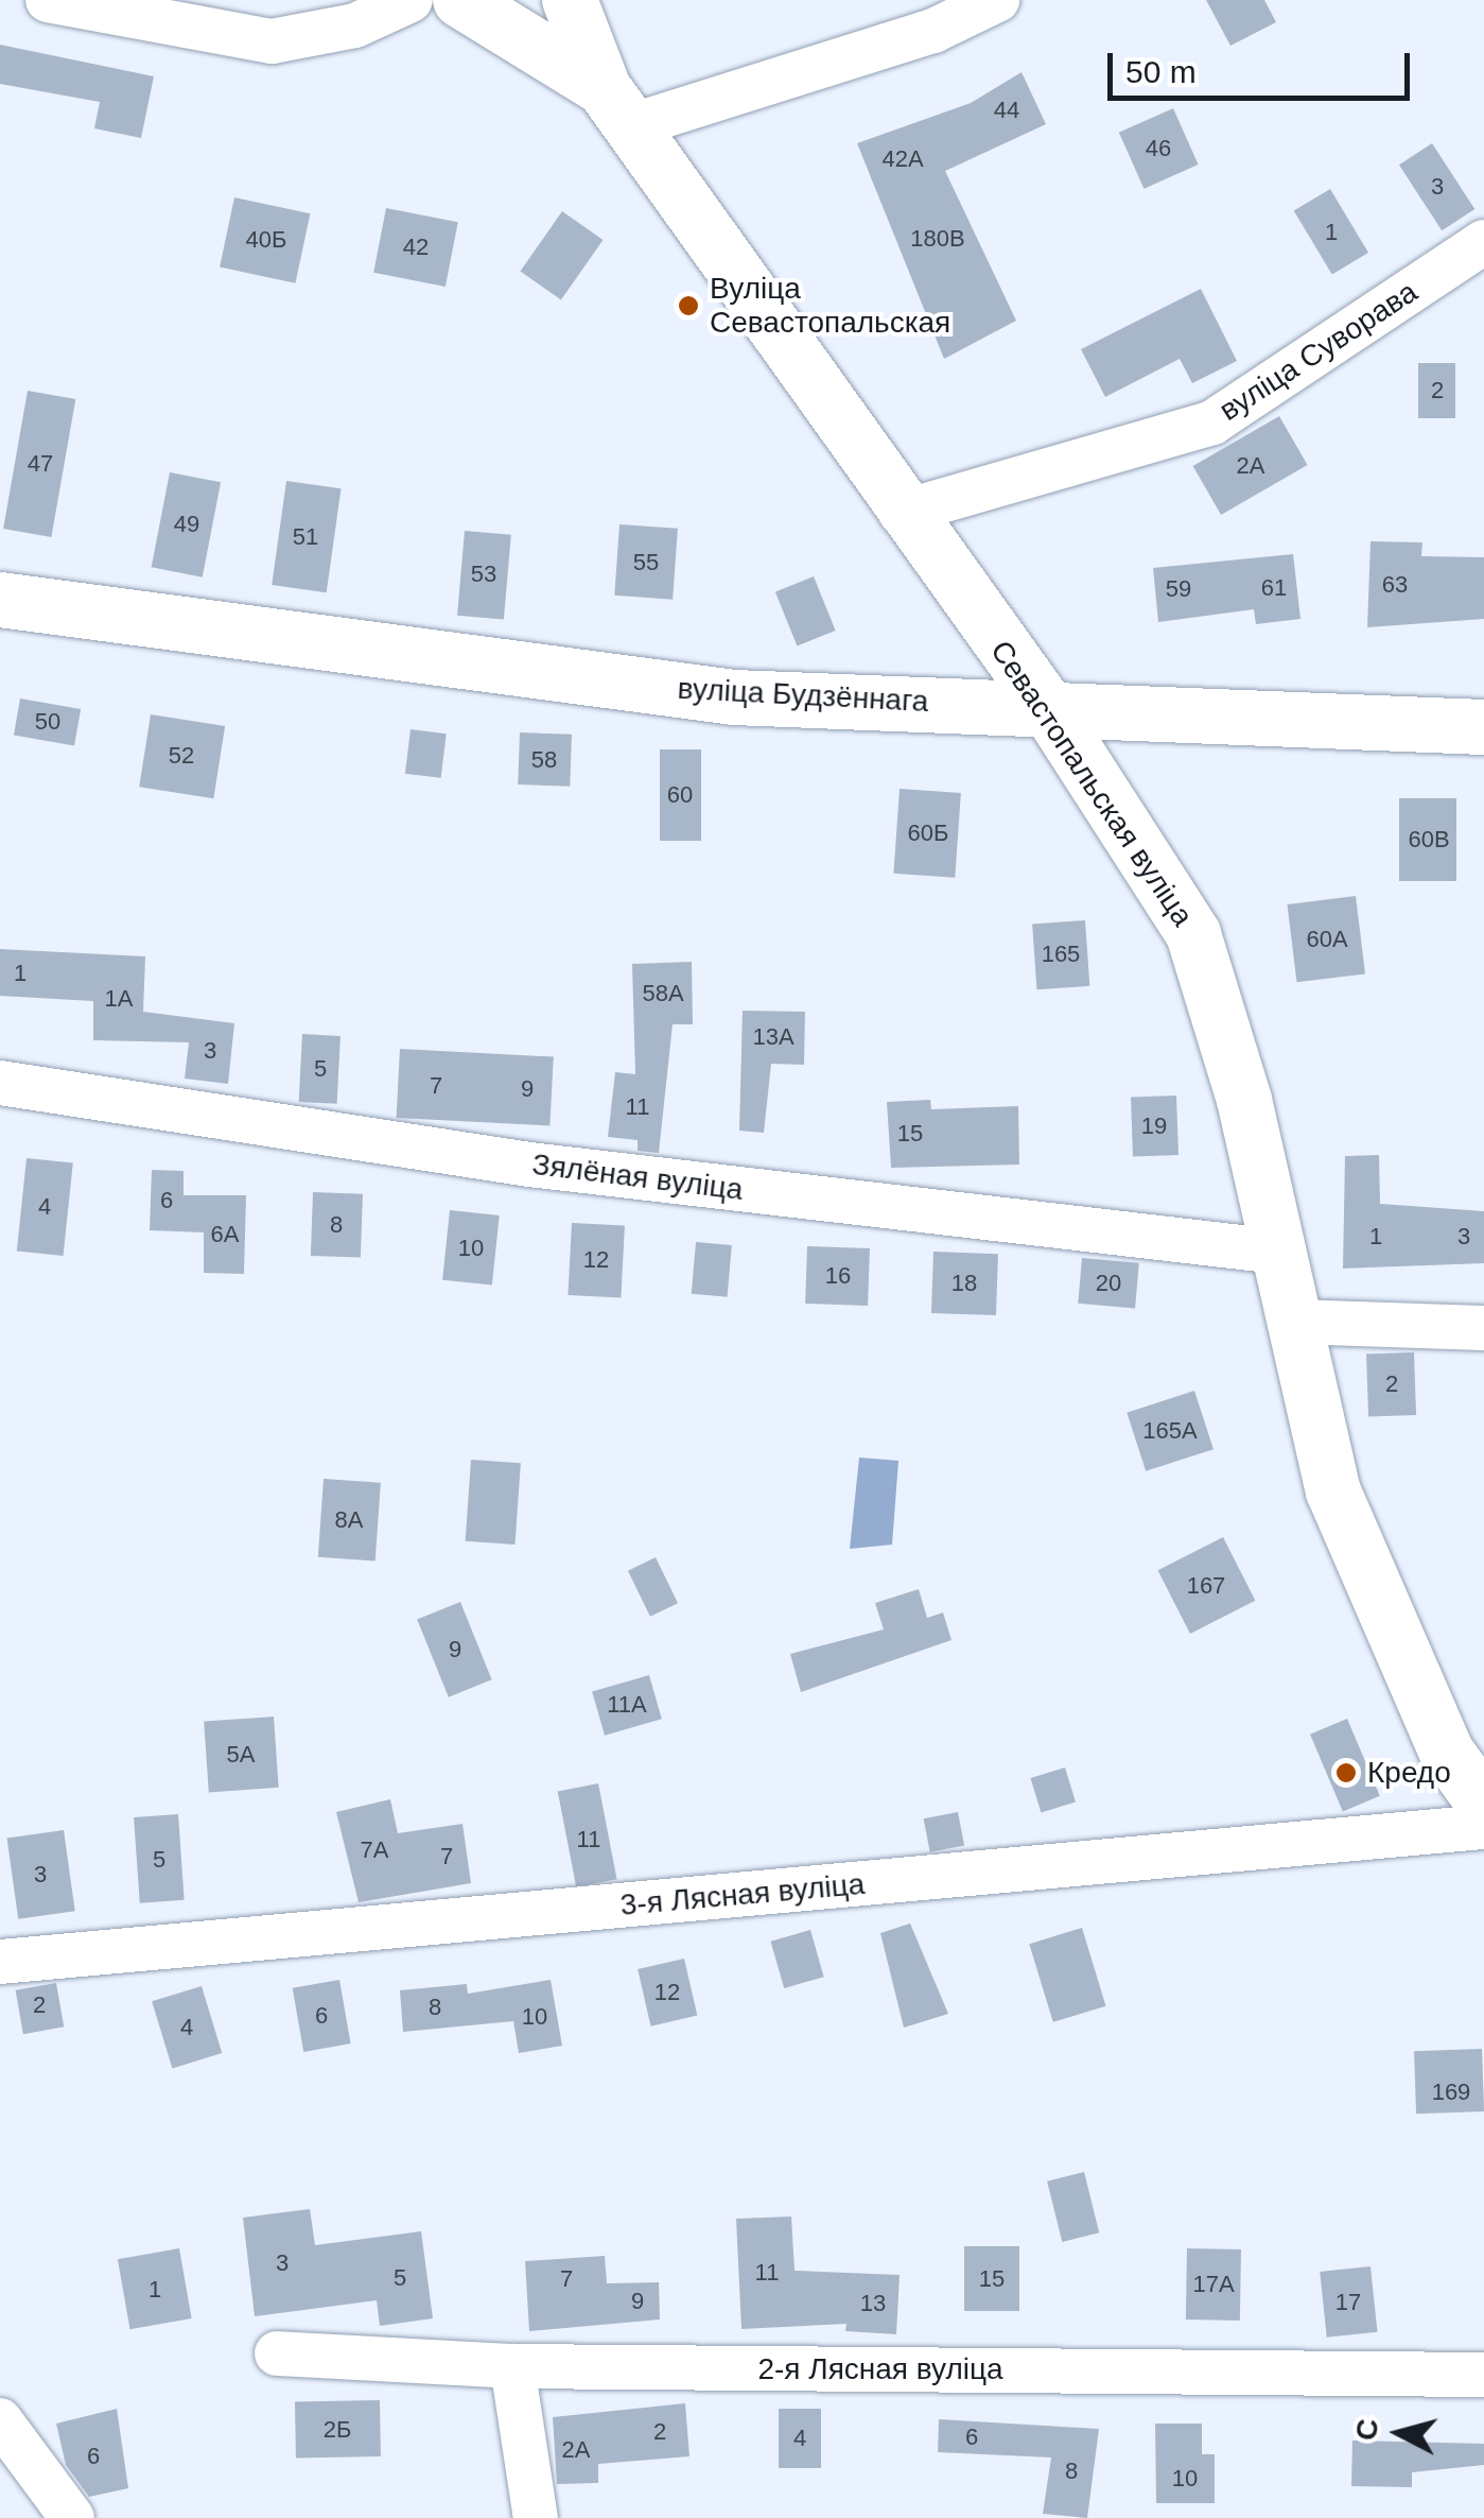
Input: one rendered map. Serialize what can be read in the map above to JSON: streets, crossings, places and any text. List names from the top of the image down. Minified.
{"streets":{"street":["вуліца Суворава","вуліца Будзённага","Севастопальская вуліца","Зялёная вуліца","3-я Лясная вуліца","2-я Лясная вуліца"]},"crossings":[["вуліца Суворава","Севастопальская вуліца"],["вуліца Будзённага","Севастопальская вуліца"],["Севастопальская вуліца","Зялёная вуліца"]],"places":["Вуліца Севастопальская","Кредо"],"house_numbers":["44","46","42А","3","1","180В","40Б","42","2","47","2А","49","51","55","53","63","61","59","50","52","58","60","60Б","60В","60А","165","1","58А","1А","13А","3","5","7","9","11","19","15","6","4","8","6А","1","3","10","12","16","18","20","2","165А","8А","167","9","11А","5А","11","7А","7","5","3","12","2","8","6","10","4","169","3","11","5","7","15","17А","1","9","17","13","2Б","2","6","4","2А","6","8","10"],"scale_bar":"50 m","north":"left"}
